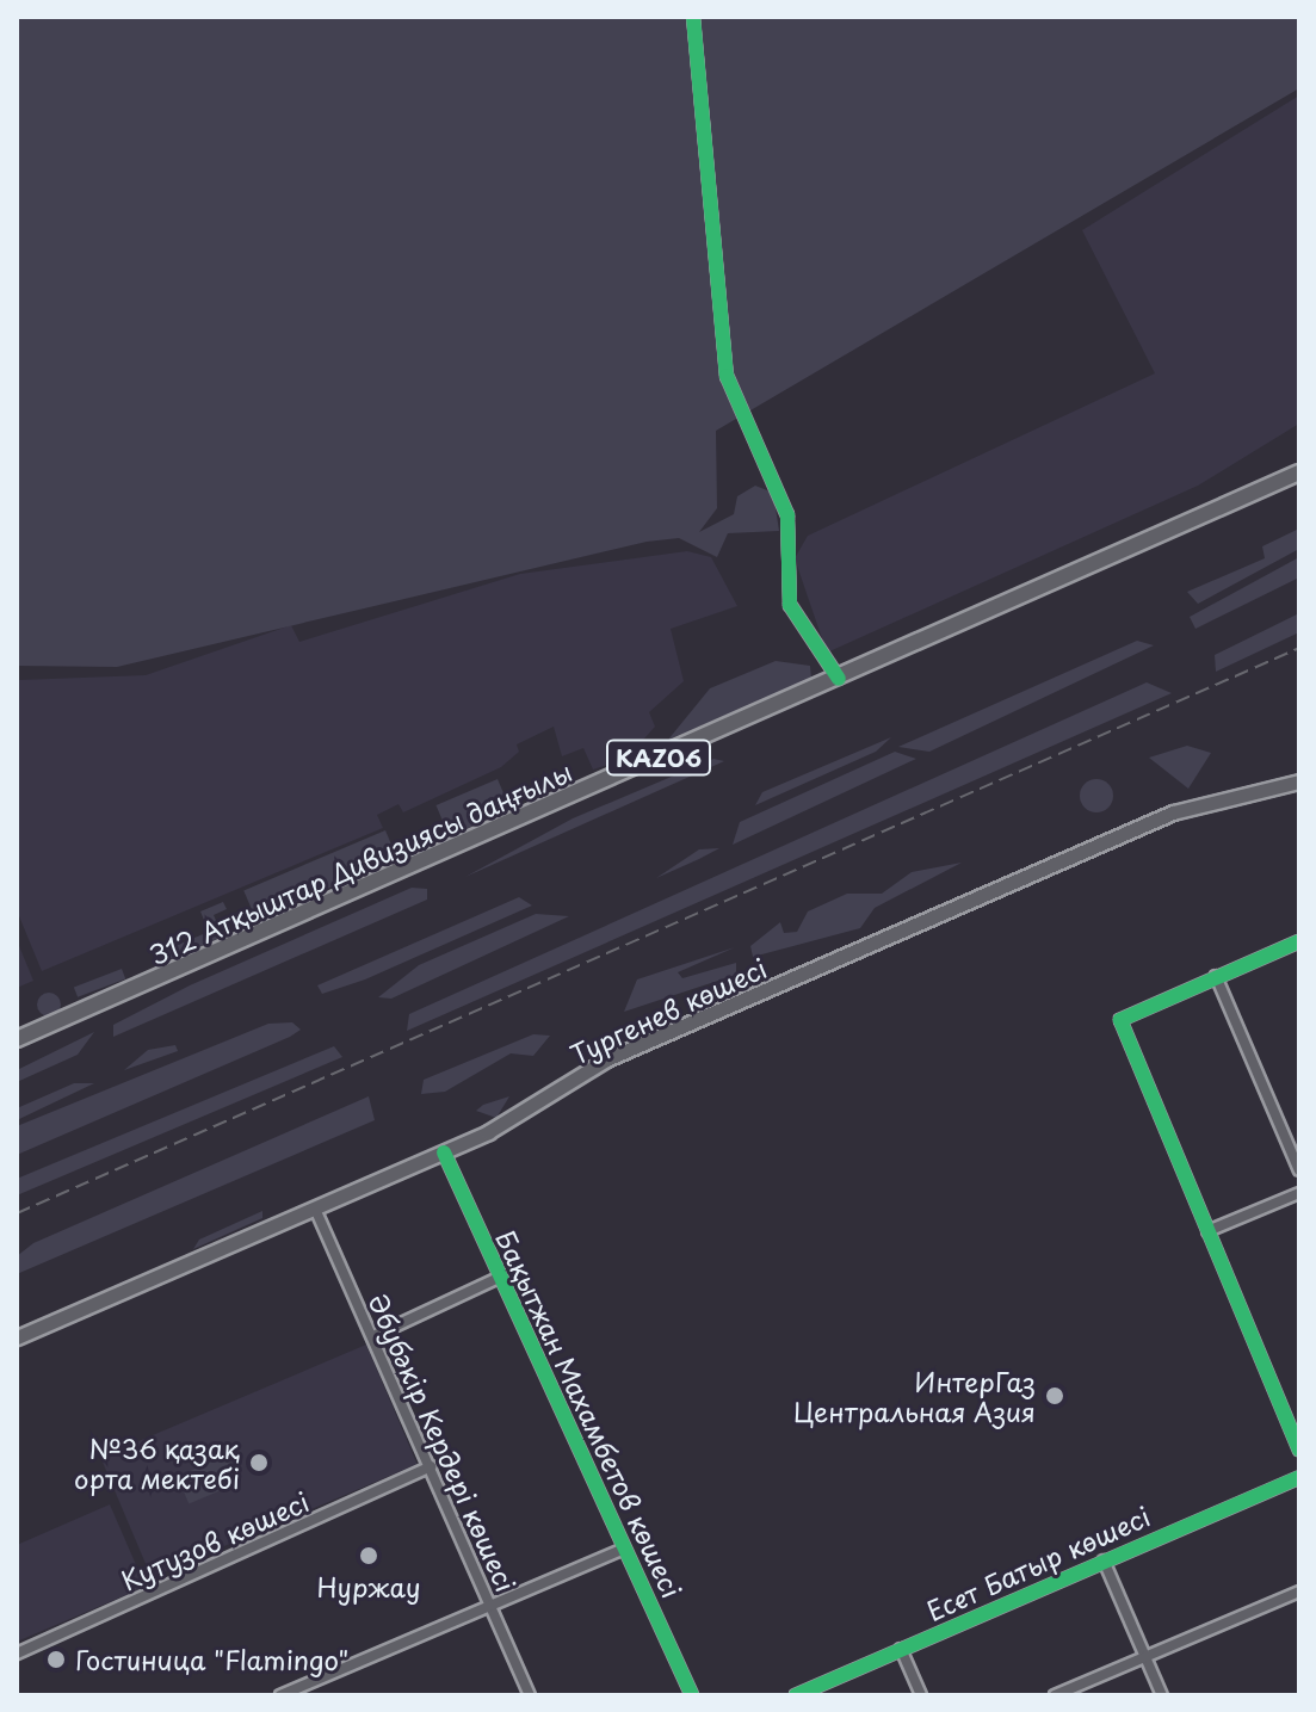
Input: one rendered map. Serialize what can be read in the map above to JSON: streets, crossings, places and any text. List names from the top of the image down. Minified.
{"streets":{"highway":["KАZ06","312 Атқыштар Дивизиясы даңғылы"],"main road":["Тургенев көшесі"],"street":["Бақытжан Махамбетов көшесі","Әбубәкір Кердері көшесі","Кутузов көшесі","Есет Батыр көшесі"]},"crossings":[["Тургенев көшесі","Бақытжан Махамбетов көшесі"],["Тургенев көшесі","Әбубәкір Кердері көшесі"],["Әбубәкір Кердері көшесі","Кутузов көшесі"]],"places":["ИнтерГаз Центральная Азия","№36 қазақ орта мектебі","Нуржау","Гостиница \"Flamingo\""]}
